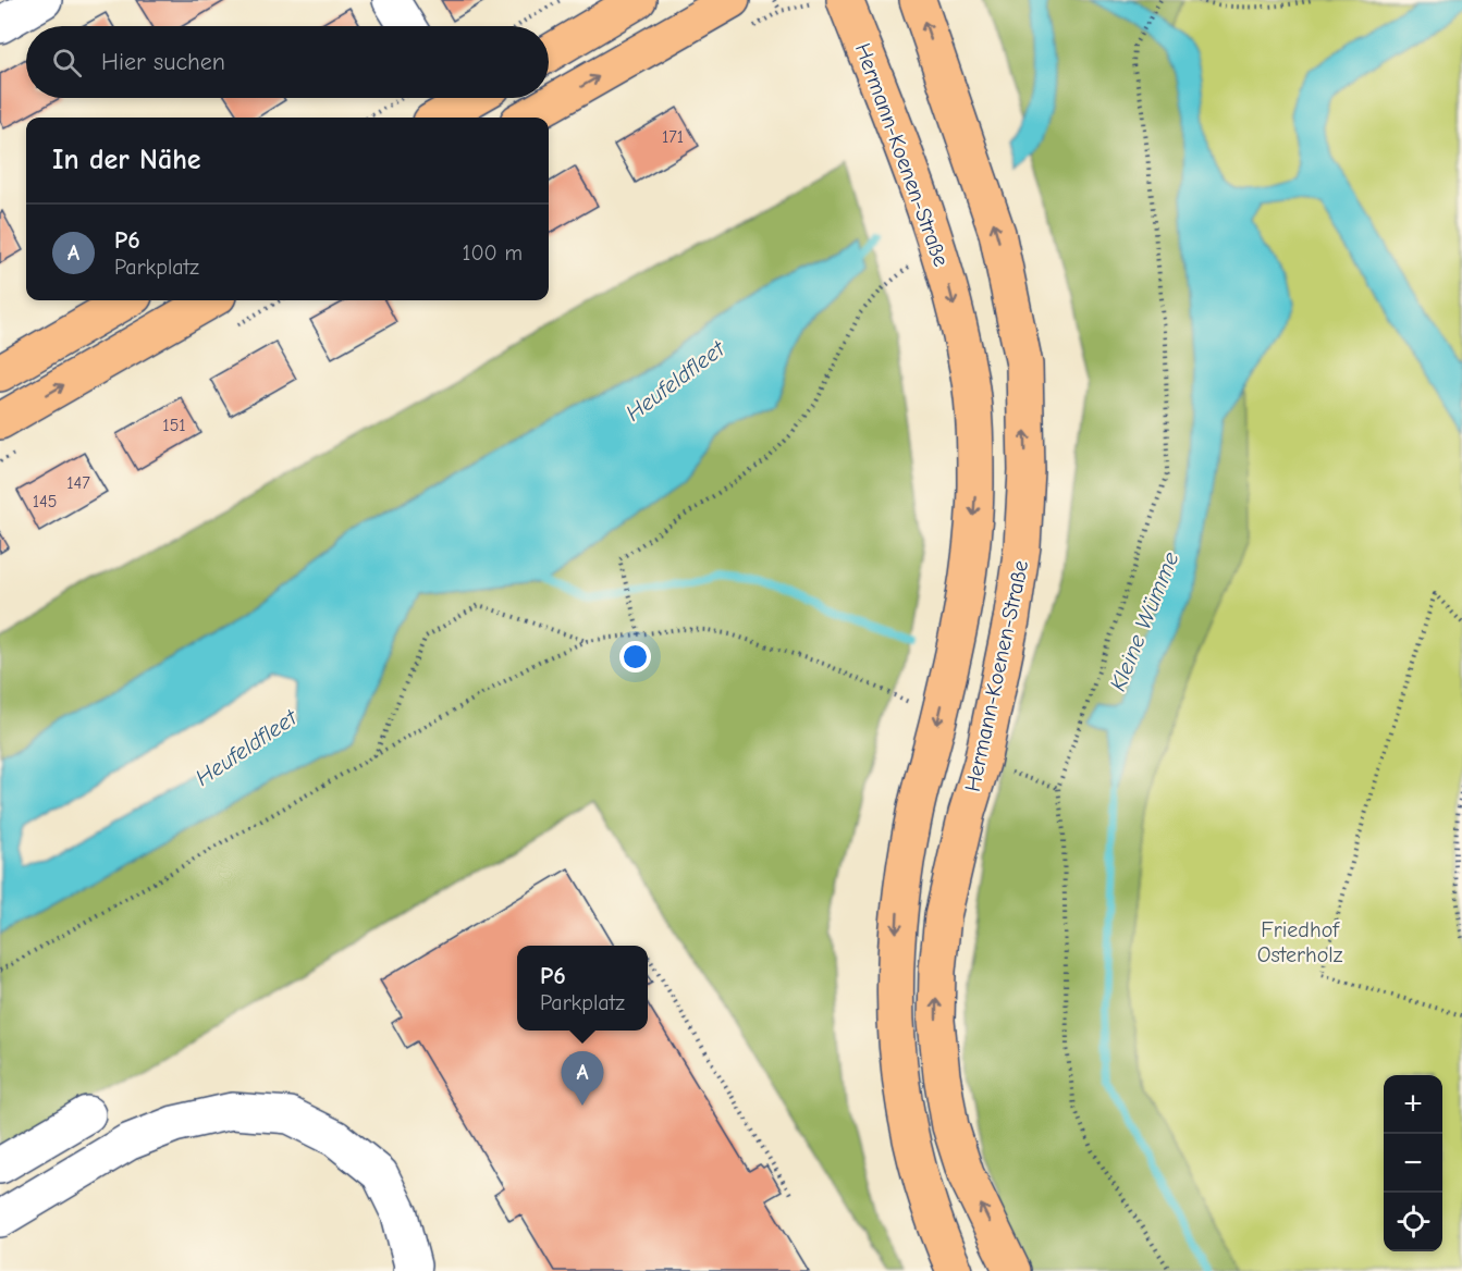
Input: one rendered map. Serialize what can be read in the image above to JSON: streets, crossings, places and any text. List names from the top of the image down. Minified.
{"streets":{"main road":["Hermann-Koenen-Straße"]},"water":["Heufeldfleet","Kleine Wümme"],"parks":["Friedhof Osterholz"],"house_numbers":["171","151","147","145"],"page":{"search":"Hier suchen","heading":"In der Nähe","list":[{"mark":"A","name":"P6","note":"Parkplatz","value":"100 m"}],"popup":["P6","Parkplatz"],"pins":"A","map_buttons":["+","−"]}}
